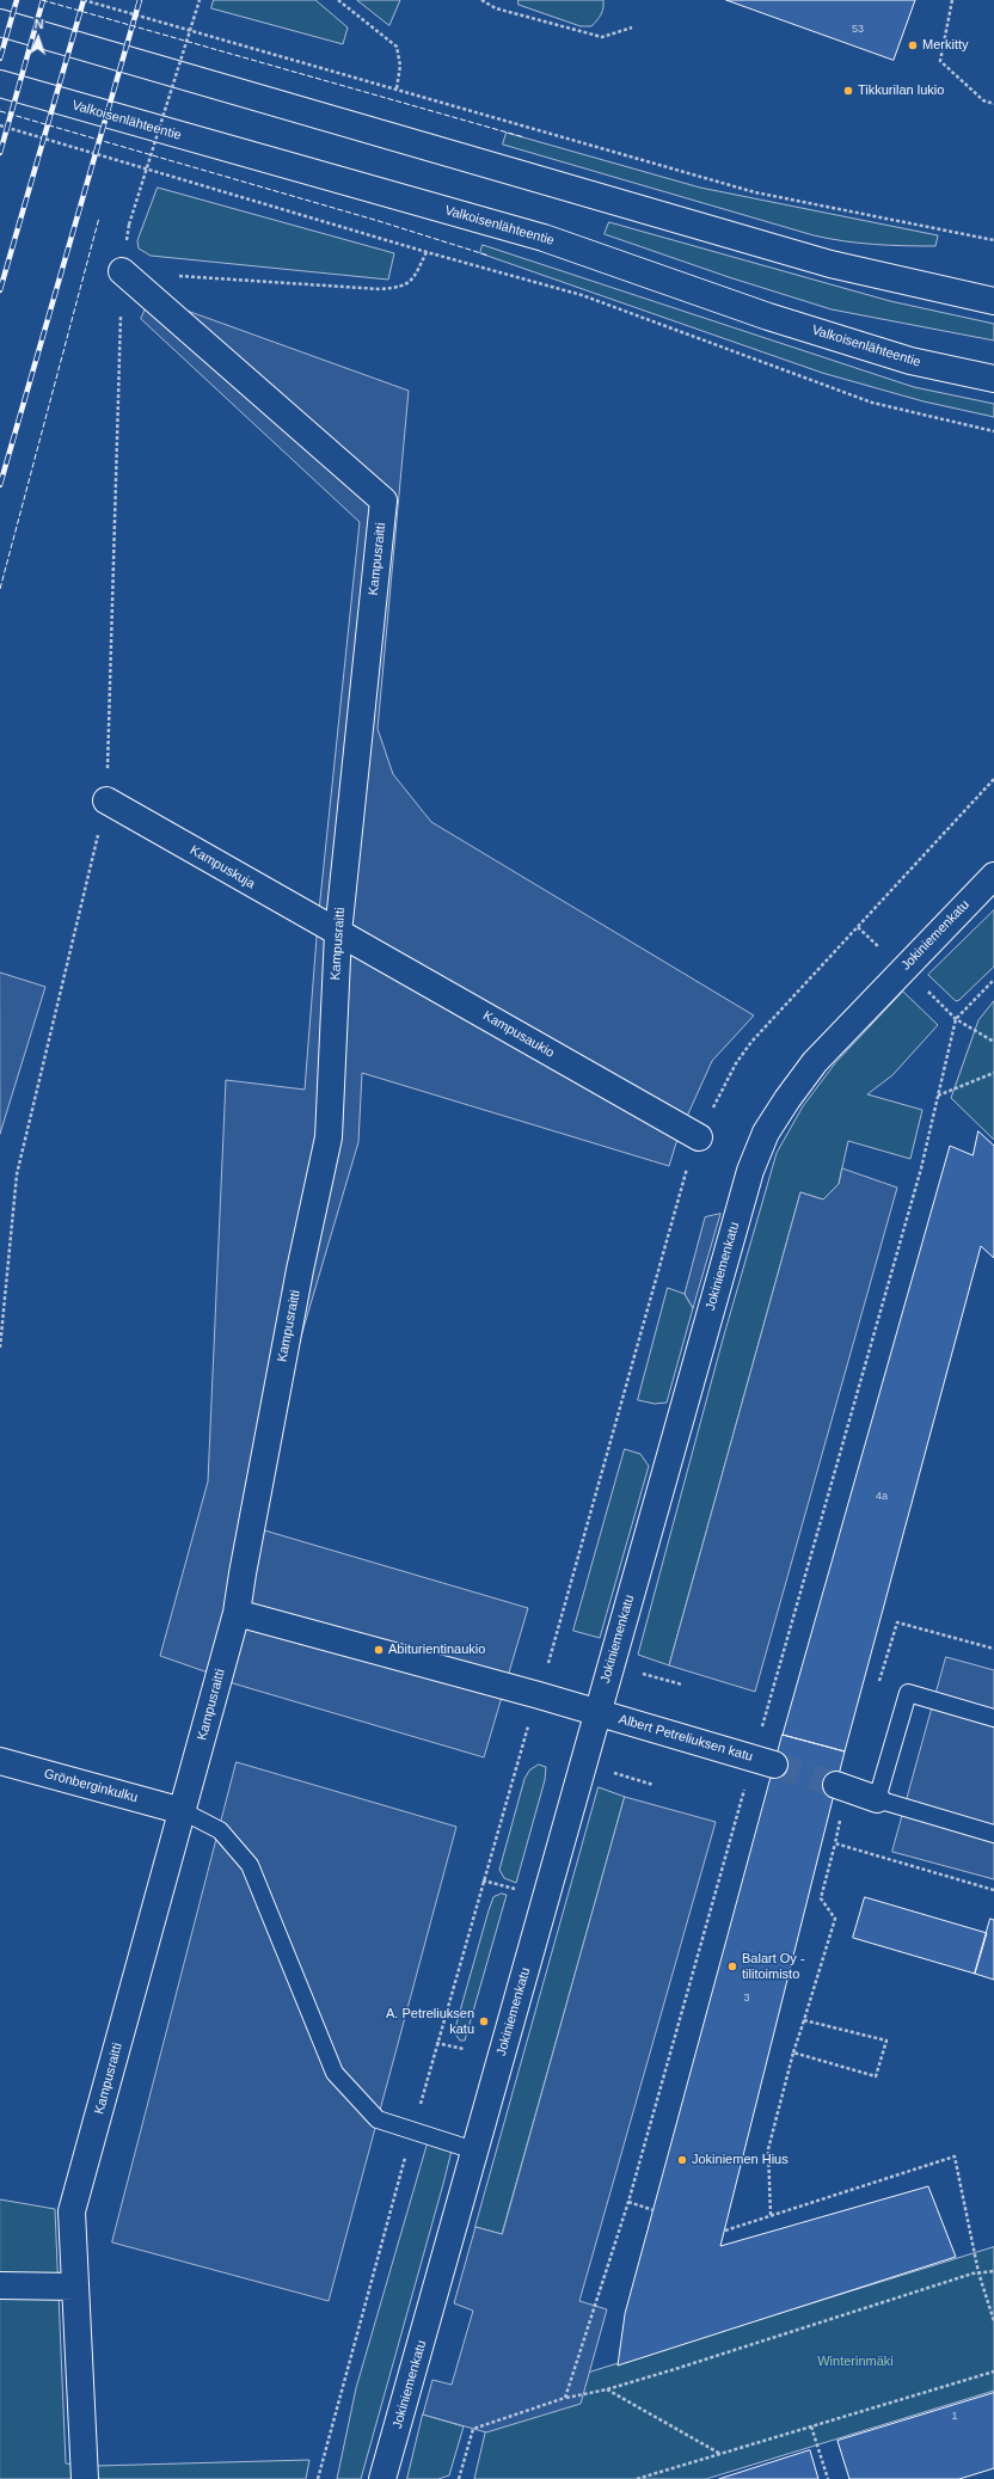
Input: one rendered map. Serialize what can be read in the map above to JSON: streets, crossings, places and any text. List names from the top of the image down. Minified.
{"streets":{"street":["Valkoisenlähteentie","Kampusraitti","Kampuskuja","Jokiniemenkatu","Kampusaukio","Albert Petreliuksen katu","Grönberginkulku"]},"crossings":[["Kampusraitti","Kampuskuja"],["Kampusraitti","Kampusaukio"],["Kampusraitti","Grönberginkulku"],["Kampuskuja","Kampusaukio"],["Jokiniemenkatu","Albert Petreliuksen katu"]],"parks":["Winterinmäki"],"places":["Merkitty","Tikkurilan lukio","Abiturientinaukio","Balart Oy - tilitoimisto","A. Petreliuksen katu","Jokiniemen Hius"],"house_numbers":["53","4a","3","1"],"north":"top"}
